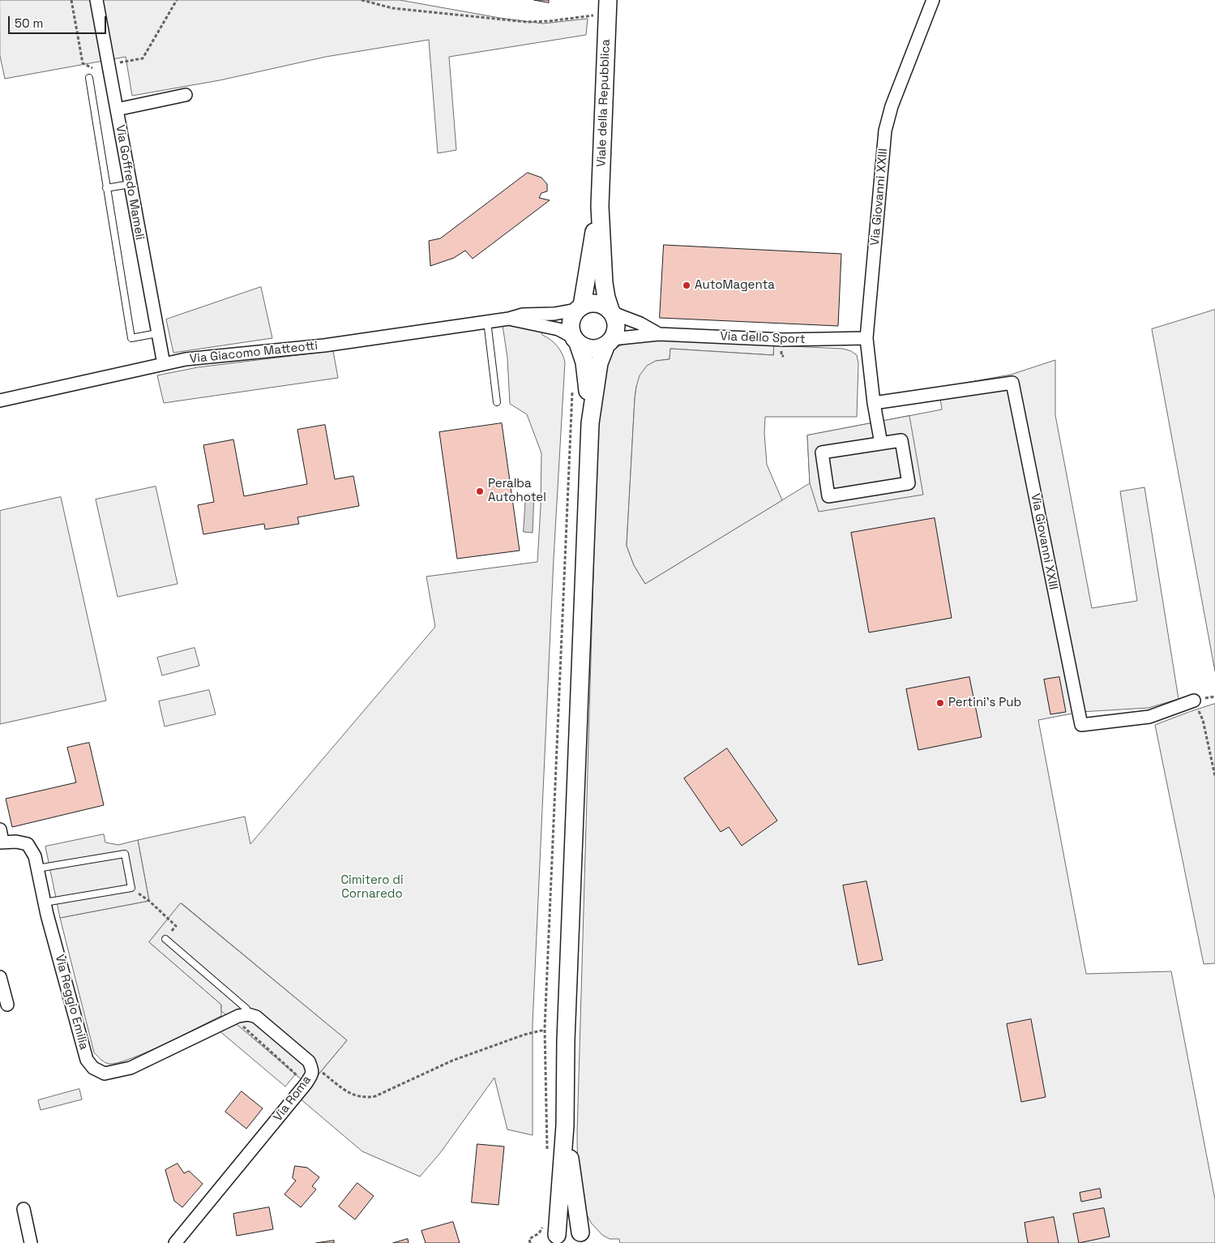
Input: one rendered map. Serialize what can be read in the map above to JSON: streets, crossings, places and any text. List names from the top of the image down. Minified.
{"streets":{"street":["Viale della Repubblica","Via Goffredo Mameli","Via Giovanni XXIII","Via dello Sport","Via Giacomo Matteotti","Via Reggio Emilia","Via Roma"]},"crossings":[["Viale della Repubblica","Via dello Sport"],["Viale della Repubblica","Via Giacomo Matteotti"],["Via Goffredo Mameli","Via Giacomo Matteotti"],["Via Giovanni XXIII","Via dello Sport"],["Via dello Sport","Via Giacomo Matteotti"],["Via Reggio Emilia","Via Roma"]],"parks":["Cimitero di Cornaredo"],"places":["AutoMagenta","Peralba Autohotel","Pertini's Pub"],"scale_bar":"50 m"}
